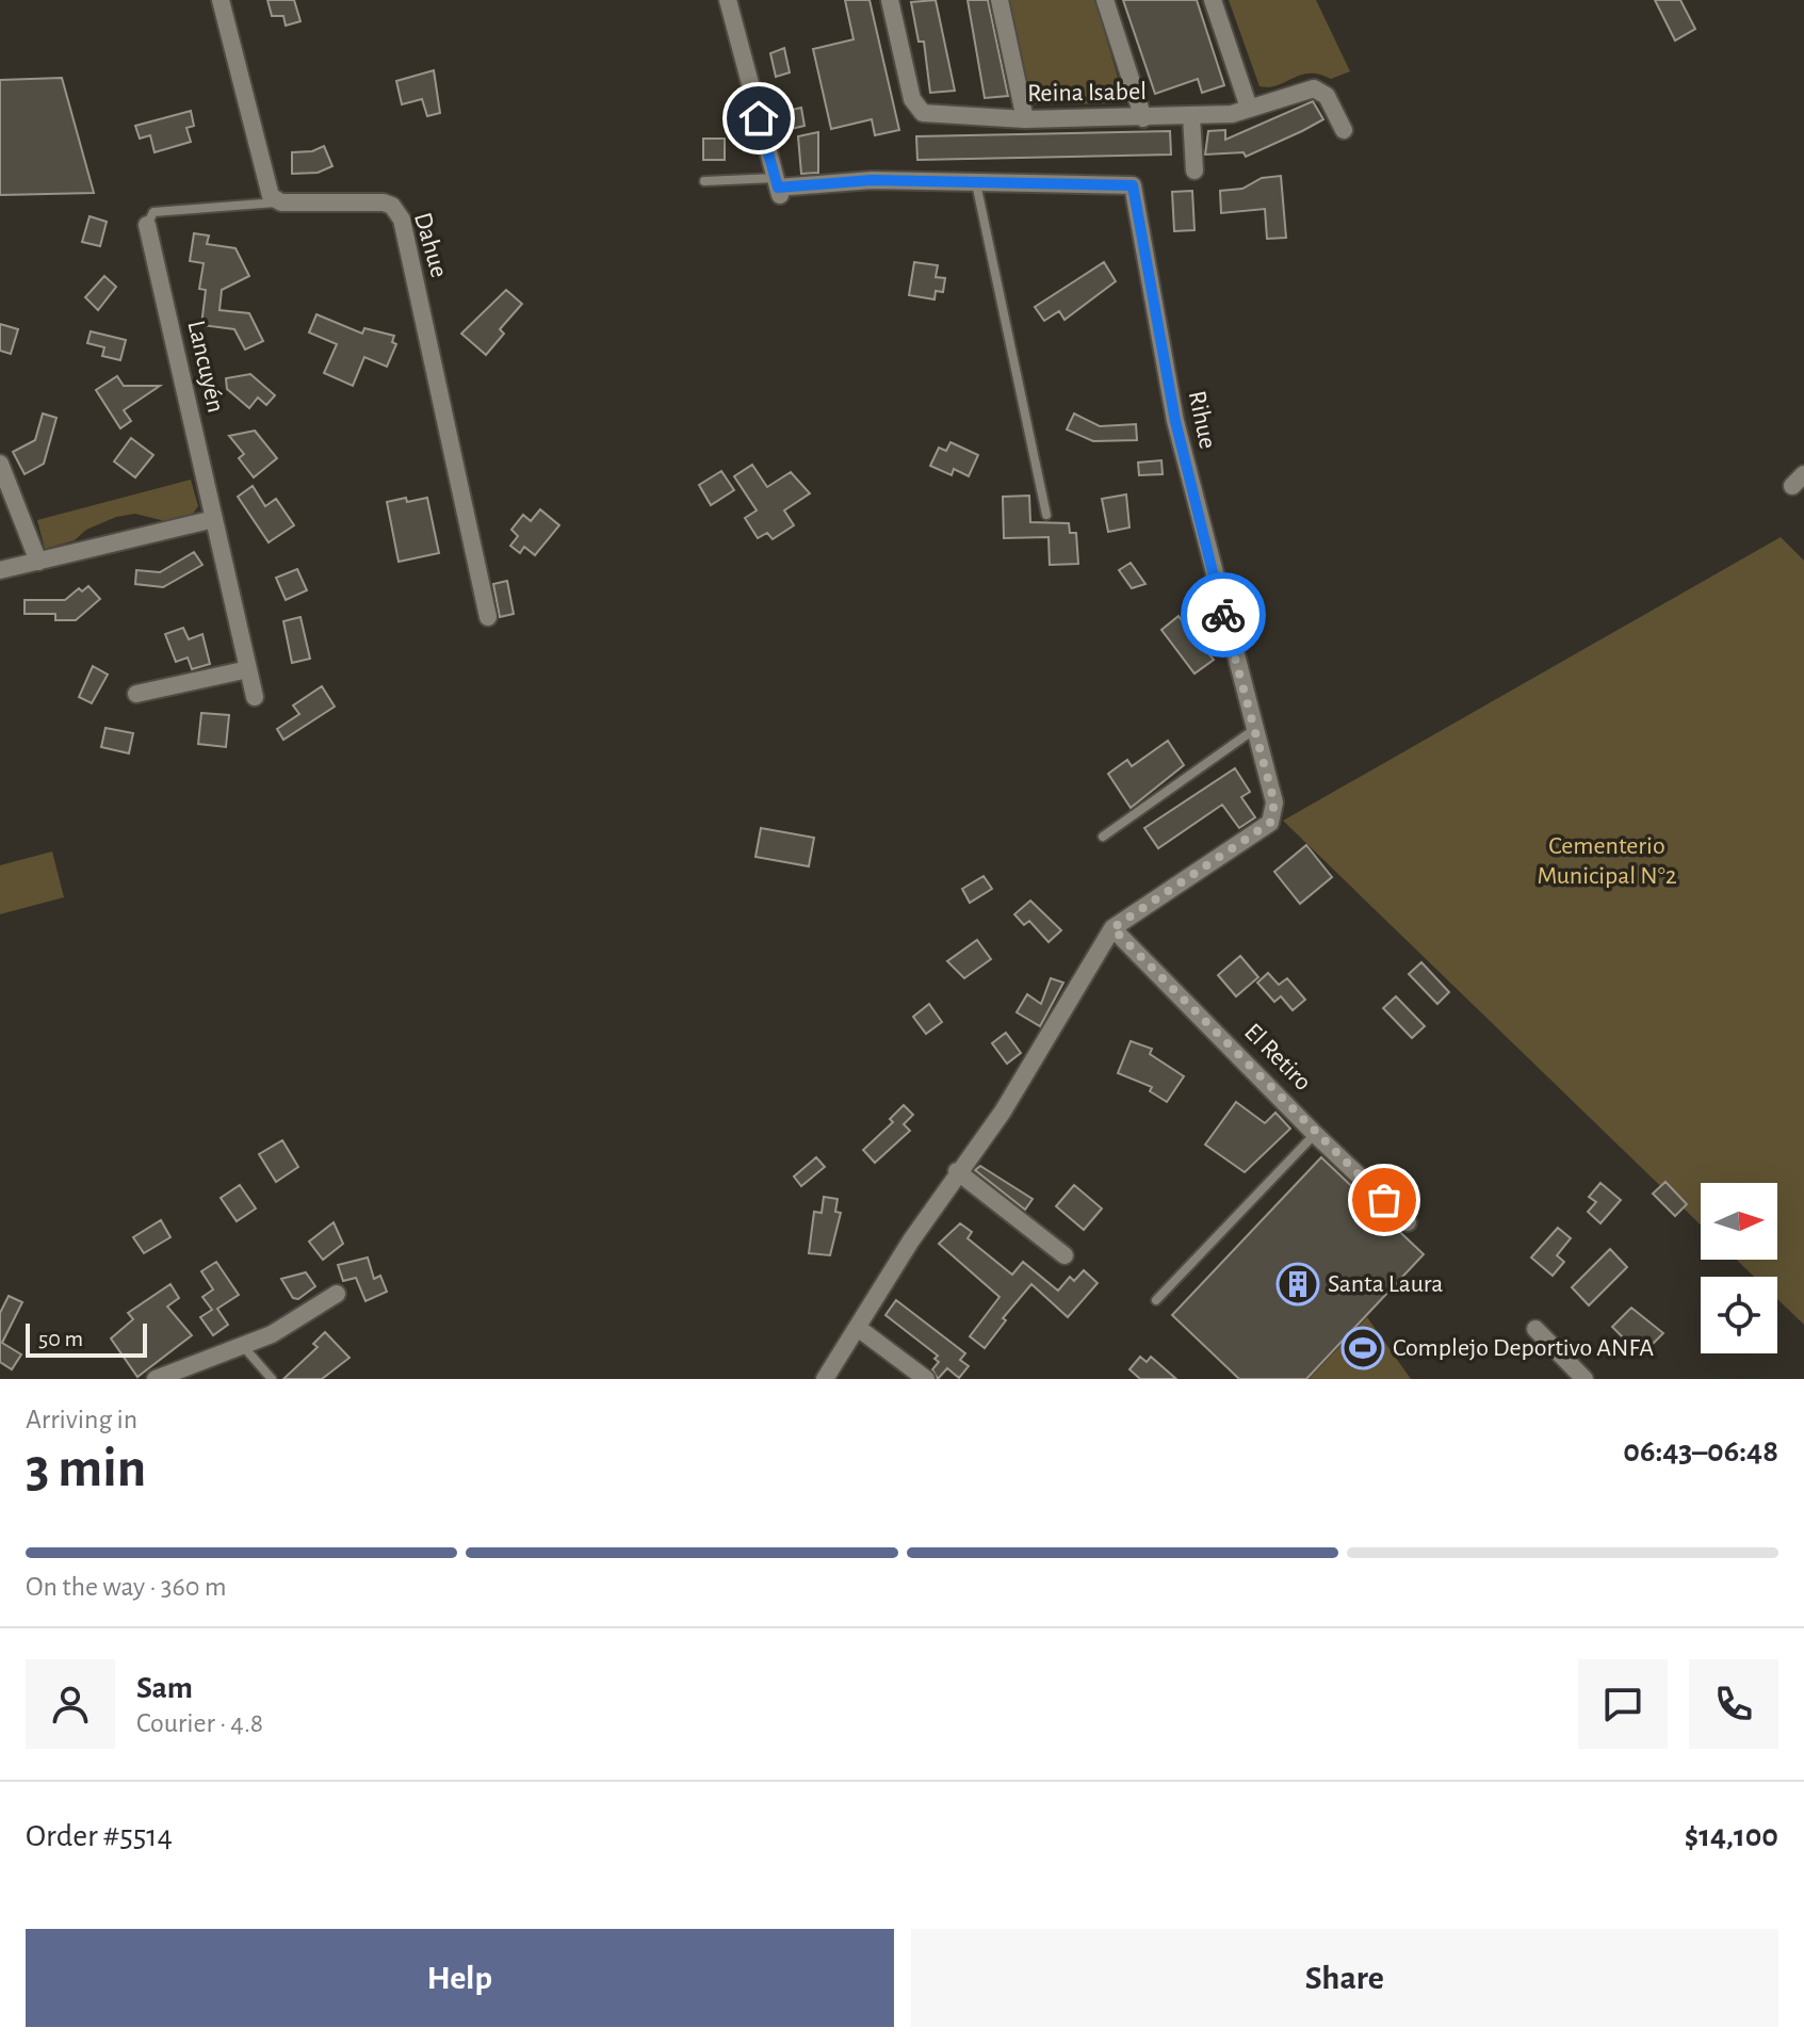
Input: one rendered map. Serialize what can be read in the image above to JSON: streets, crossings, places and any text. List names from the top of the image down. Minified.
{"streets":{"street":["Reina Isabel","Dahue","Lancuyén","Rihue","El Retiro"]},"crossings":[["Rihue","El Retiro"]],"parks":["Cementerio Municipal N°2"],"places":{"building":["Santa Laura"],"sports":["Complejo Deportivo ANFA"]},"scale_bar":"50 m","north":"right","page":{"scale":"50 m","heading":["3 min","Arriving in","06:43–06:48"],"panel":["Sam","Courier · 4.8","Order #5514","$14,100"],"bar":"On the way · 360 m","buttons":["Help","Share"]}}
